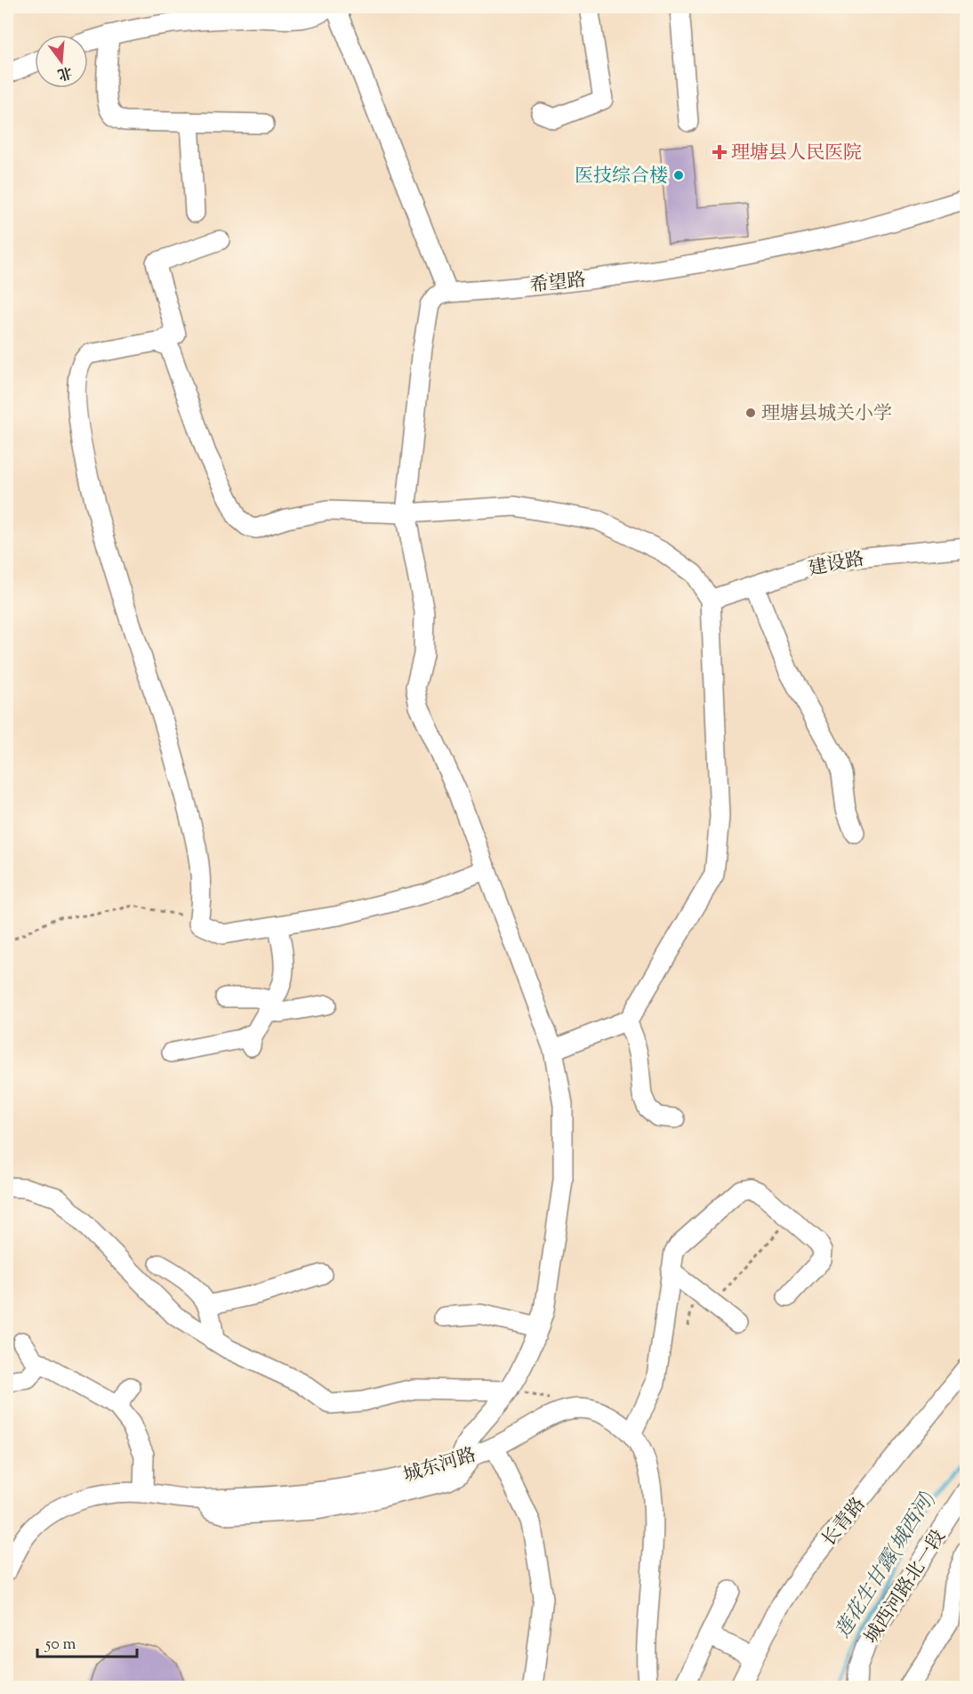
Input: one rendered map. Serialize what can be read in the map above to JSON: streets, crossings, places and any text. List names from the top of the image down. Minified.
{"streets":{"street":["希望路","建设路","城东河路","长青路","城西河路北一段"]},"water":["莲花生甘露(城西河)"],"places":{"health":["理塘县人民医院"],"other":["医技综合楼","理塘县城关小学"]},"scale_bar":"50 m","north":"bottom"}
